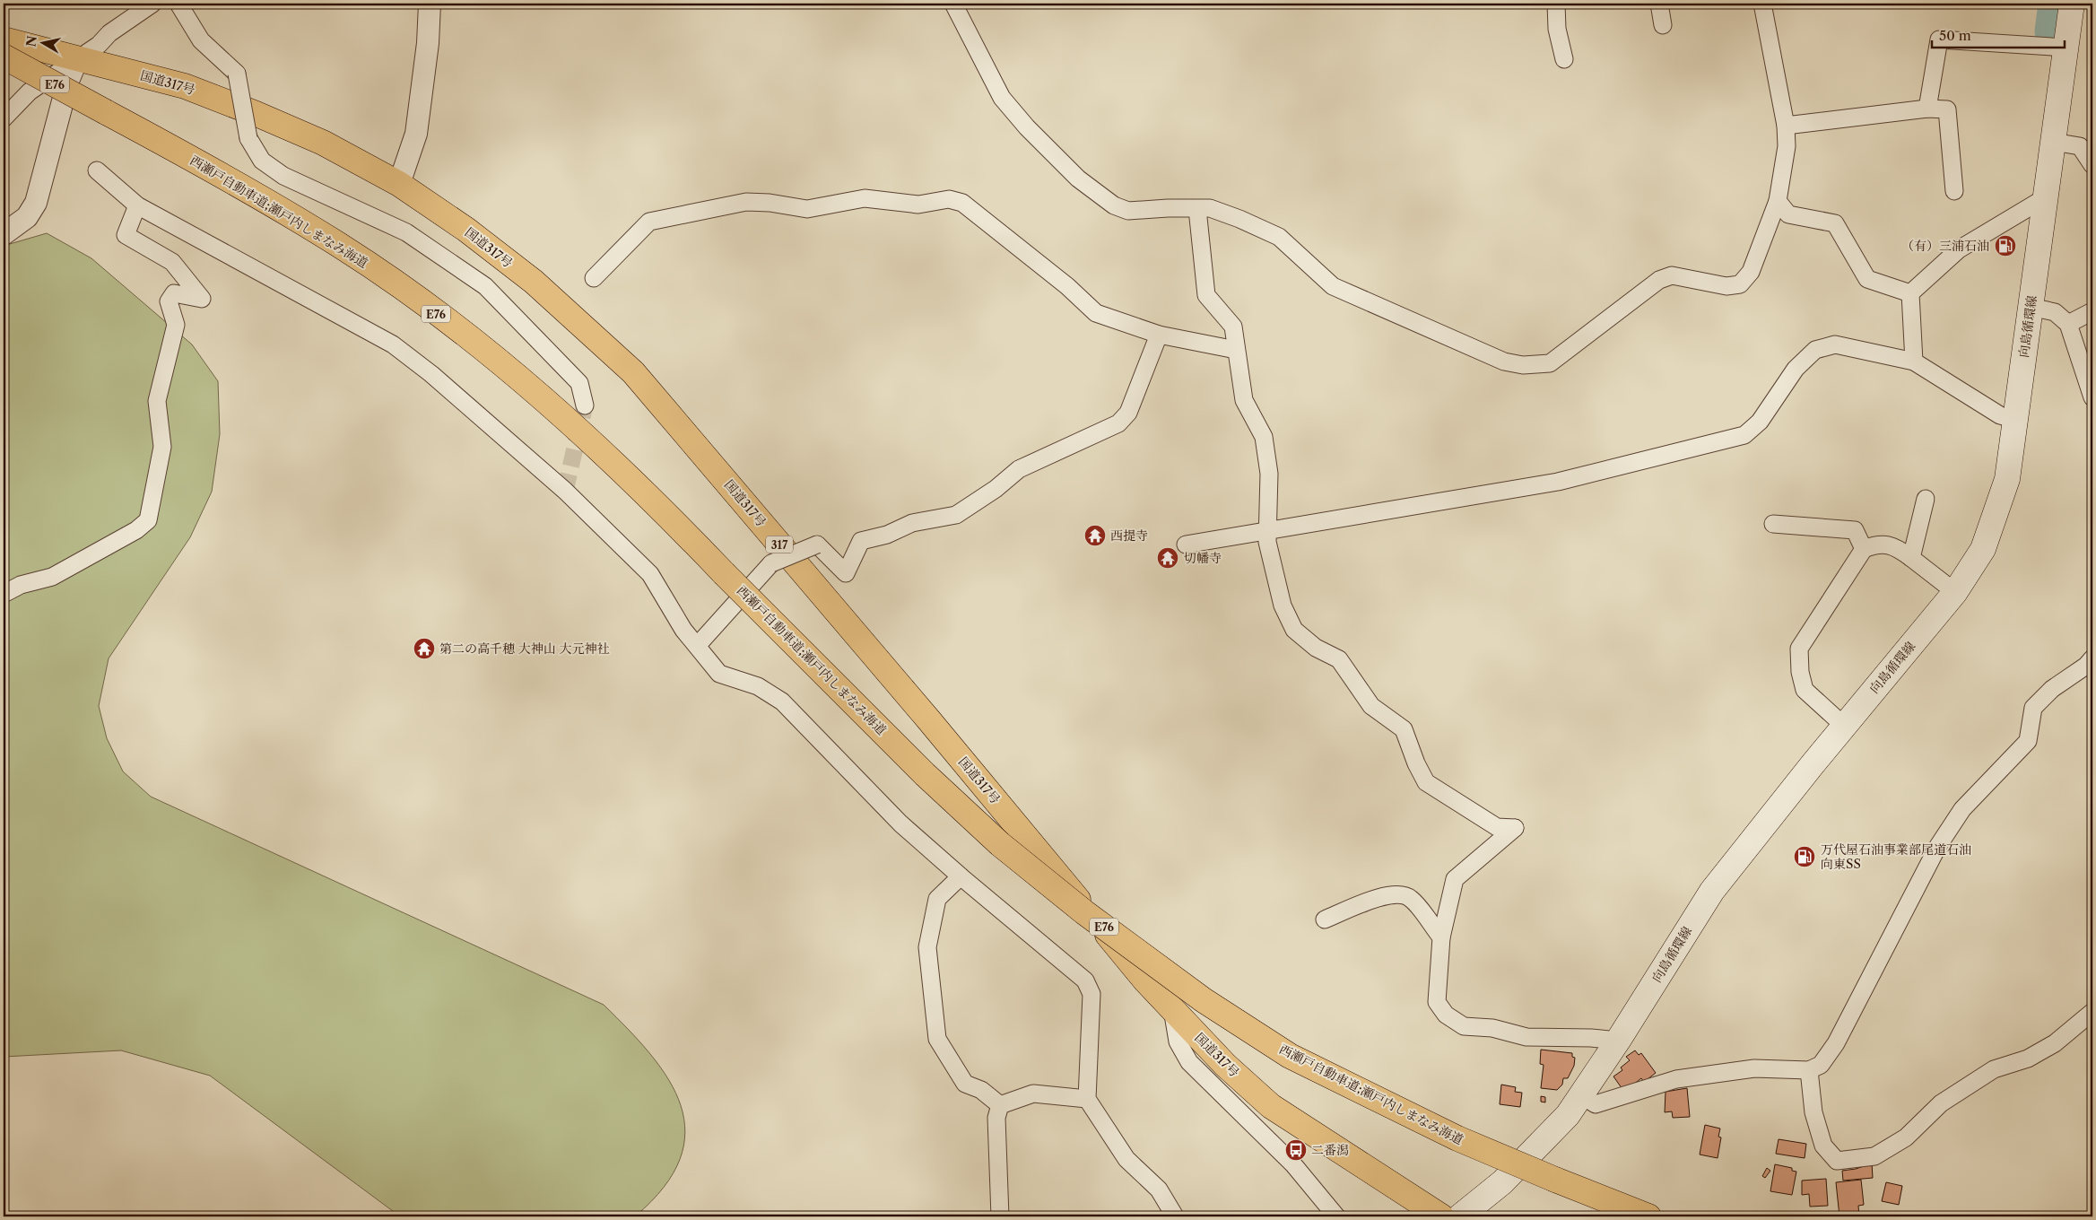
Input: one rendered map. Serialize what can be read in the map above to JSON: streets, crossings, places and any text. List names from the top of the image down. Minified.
{"streets":{"highway":["国道317号","E76","西瀬戸自動車道;瀬戸内しまなみ海道","317"],"main road":["向島循環線"]},"places":{"fuel station":["（有）三浦石油","万代屋石油事業部尾道石油 向東SS"],"temple":["西提寺","切幡寺","第二の高千穂 大神山 大元神社"],"bus stop":["二番潟"]},"scale_bar":"50 m","north":"left"}
